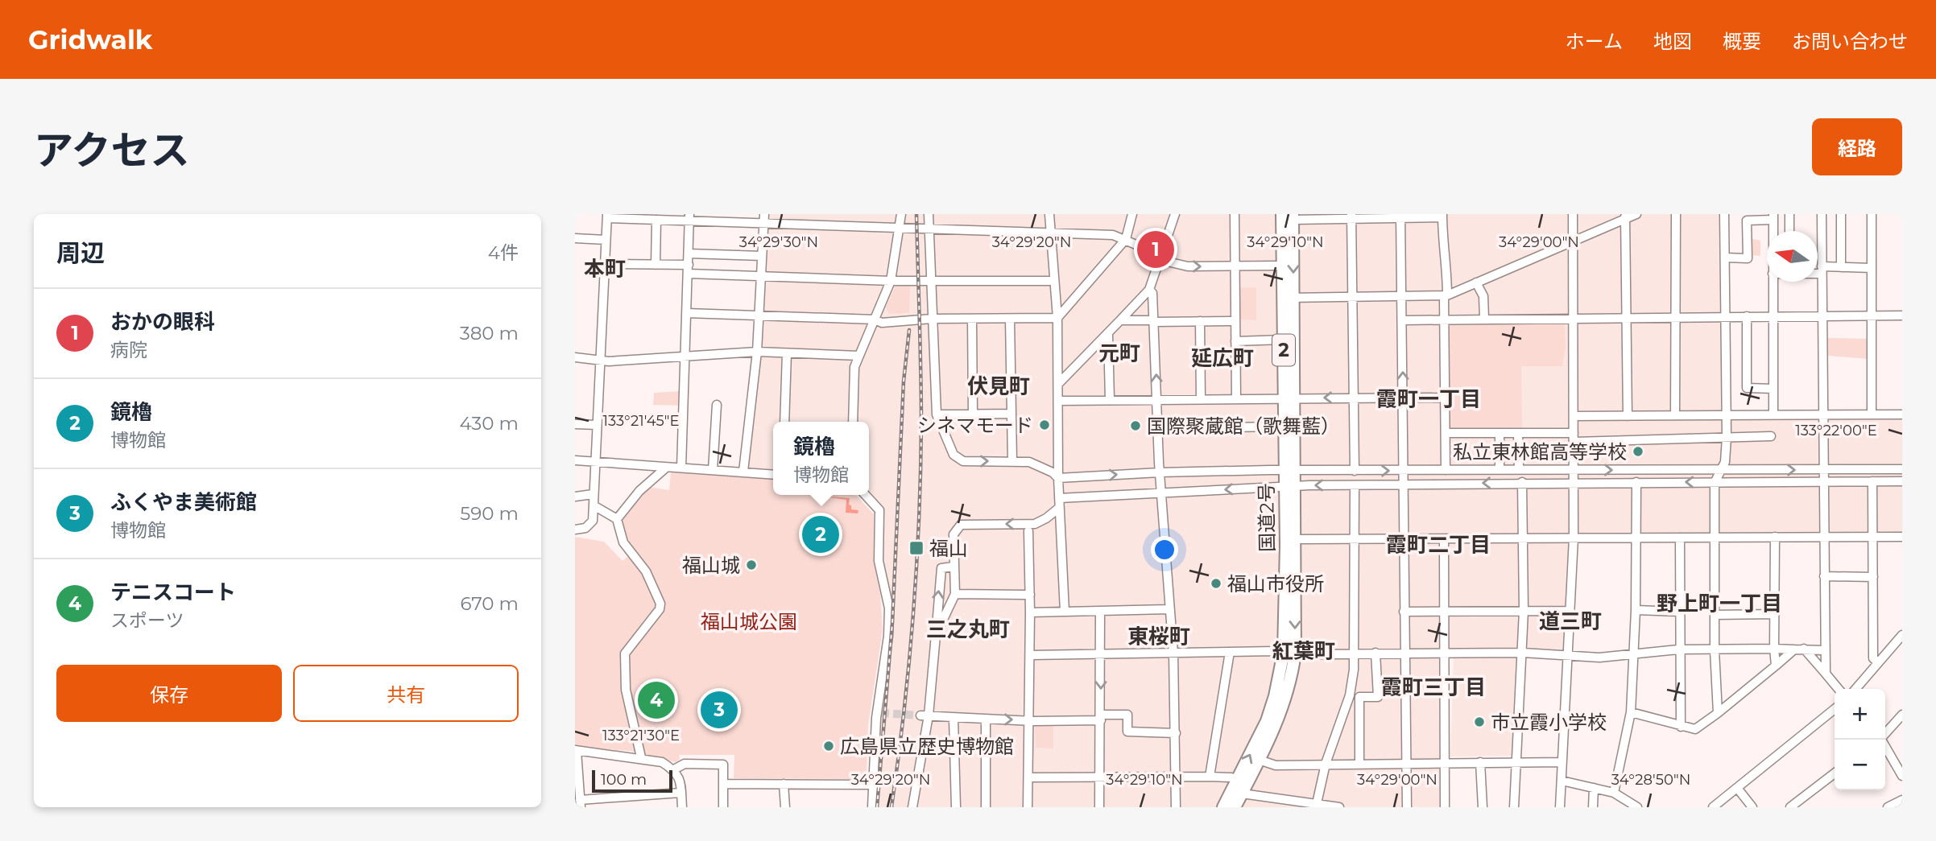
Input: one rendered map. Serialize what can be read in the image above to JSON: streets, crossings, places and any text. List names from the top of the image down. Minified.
{"streets":{"highway":["2","国道2号"]},"districts":["本町","元町","延広町","伏見町","霞町一丁目","霞町二丁目","野上町一丁目","道三町","三之丸町","東桜町","紅葉町","霞町三丁目"],"parks":["福山城公園"],"places":{"other":["シネマモード","国際聚蔵館（歌舞藍）","私立東林館高等学校","福山城","福山市役所","市立霞小学校","広島県立歴史博物館"],"transit":["福山"]},"scale_bar":"100 m","north":"left","page":{"header":"Gridwalk","nav":["ホーム","地図","概要","お問い合わせ"],"title":"アクセス","buttons":["経路",["保存","共有"]],"heading":["周辺","4件"],"pins":["1","2","4","3"],"list":[{"mark":"1","name":"おかの眼科","note":"病院","value":"380 m"},{"mark":"2","name":"鏡櫓","note":"博物館","value":"430 m"},{"mark":"3","name":"ふくやま美術館","note":"博物館","value":"590 m"},{"mark":"4","name":"テニスコート","note":"スポーツ","value":"670 m"}],"popup":["鏡櫓","博物館"],"map_buttons":["+","−"],"scale":"100 m"},"coordinates":["34°29'30\"N","34°29'20\"N","34°29'10\"N","34°29'00\"N","133°21'45\"E","133°22'00\"E","133°21'30\"E","34°28'50\"N"]}
